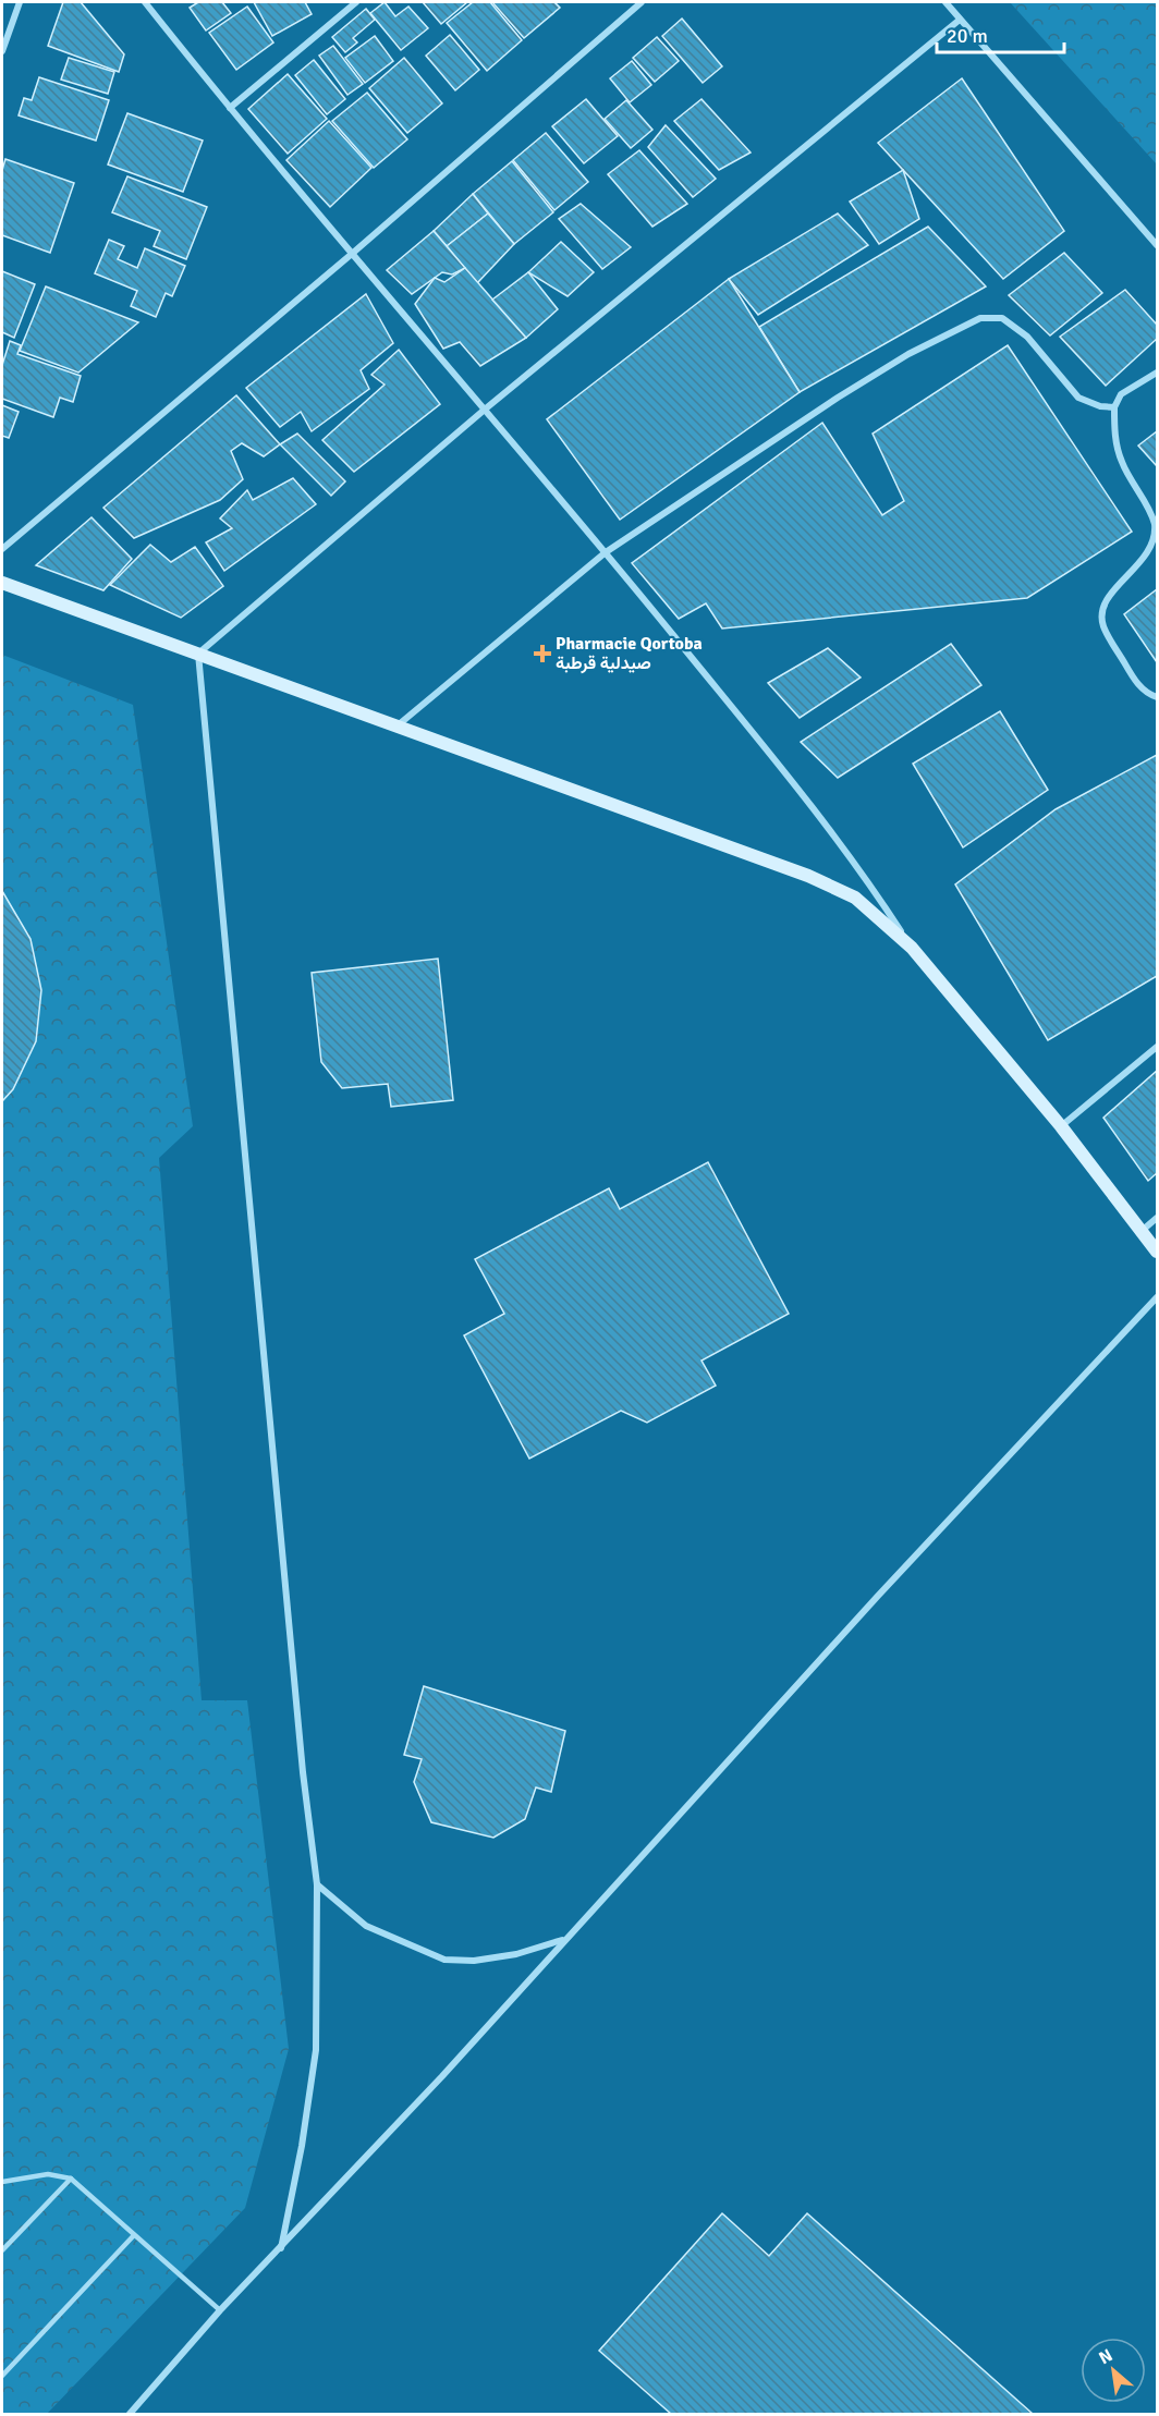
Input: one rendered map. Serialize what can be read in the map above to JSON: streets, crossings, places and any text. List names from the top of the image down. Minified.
{"places":{"health":["Pharmacie Qortoba صيدلية قرطبة"]},"scale_bar":"20 m","north":"top left"}
